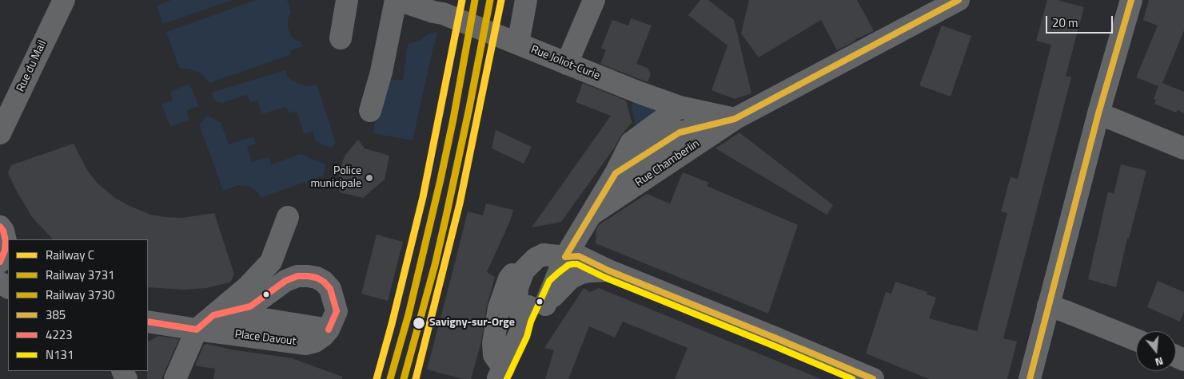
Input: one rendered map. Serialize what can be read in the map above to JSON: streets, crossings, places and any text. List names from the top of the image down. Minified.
{"streets":{"street":["Rue Joliot-Curie","Rue du Mail","Rue Chamberlin","Place Davout"]},"crossings":[["Rue Joliot-Curie","Rue Chamberlin"]],"places":["Police municipale","Savigny-sur-Orge"],"lines":["rail line C","rail line 3731","rail line 3730","transit line 385","transit line 4223","transit line N131"],"legend":["Railway C","Railway 3731","Railway 3730","385","4223","N131"],"scale_bar":"20 m","north":"bottom"}
